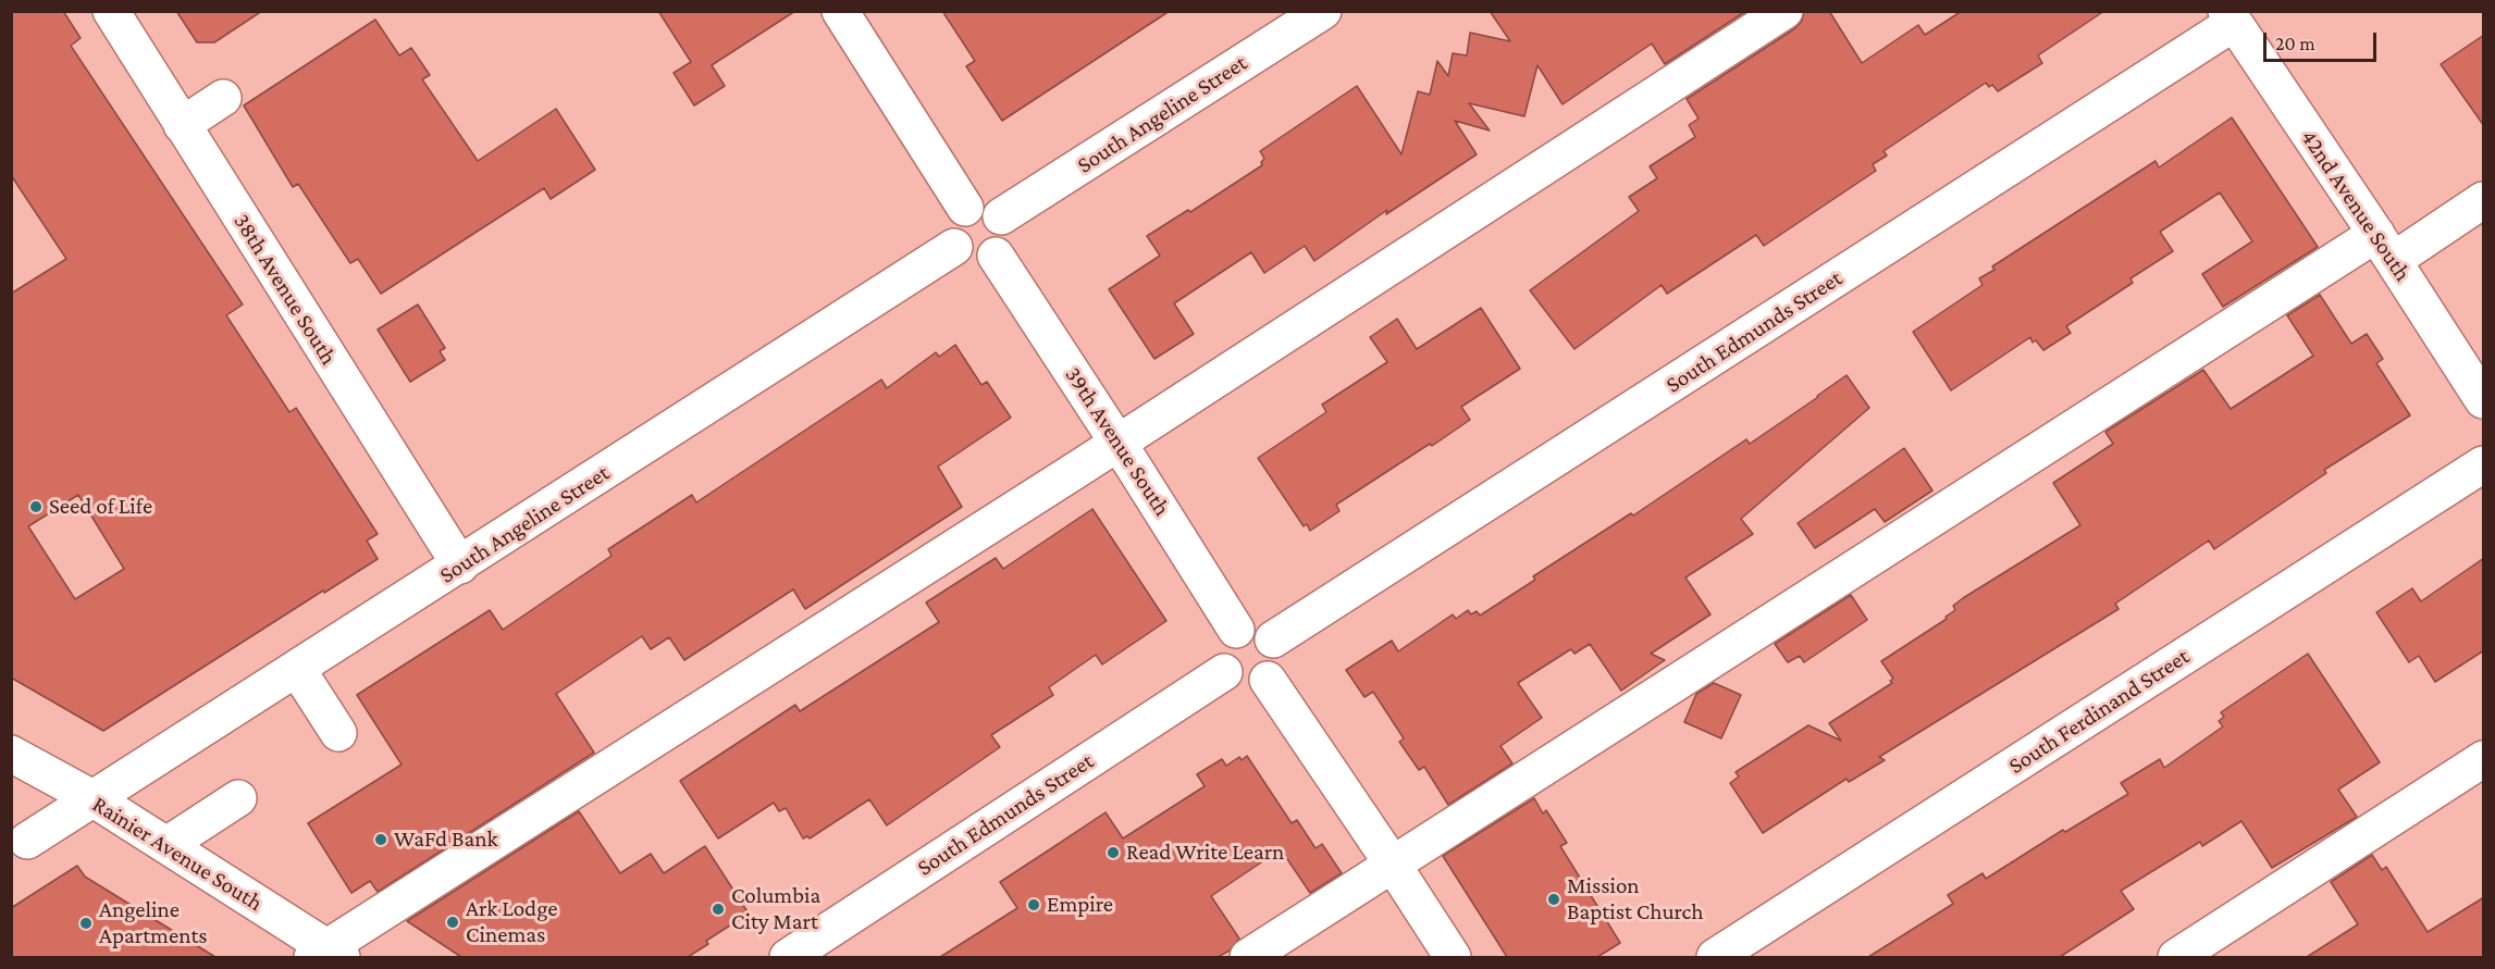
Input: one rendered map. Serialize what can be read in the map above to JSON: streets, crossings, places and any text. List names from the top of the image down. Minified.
{"streets":{"street":["South Angeline Street","42nd Avenue South","38th Avenue South","South Edmunds Street","39th Avenue South","South Ferdinand Street","Rainier Avenue South"]},"crossings":[["South Angeline Street","38th Avenue South"],["South Angeline Street","39th Avenue South"],["South Angeline Street","Rainier Avenue South"],["42nd Avenue South","South Edmunds Street"],["South Edmunds Street","39th Avenue South"]],"places":["Seed of Life","WaFd Bank","Read Write Learn","Mission Baptist Church","Empire","Columbia City Mart","Ark Lodge Cinemas","Angeline Apartments"],"scale_bar":"20 m"}
